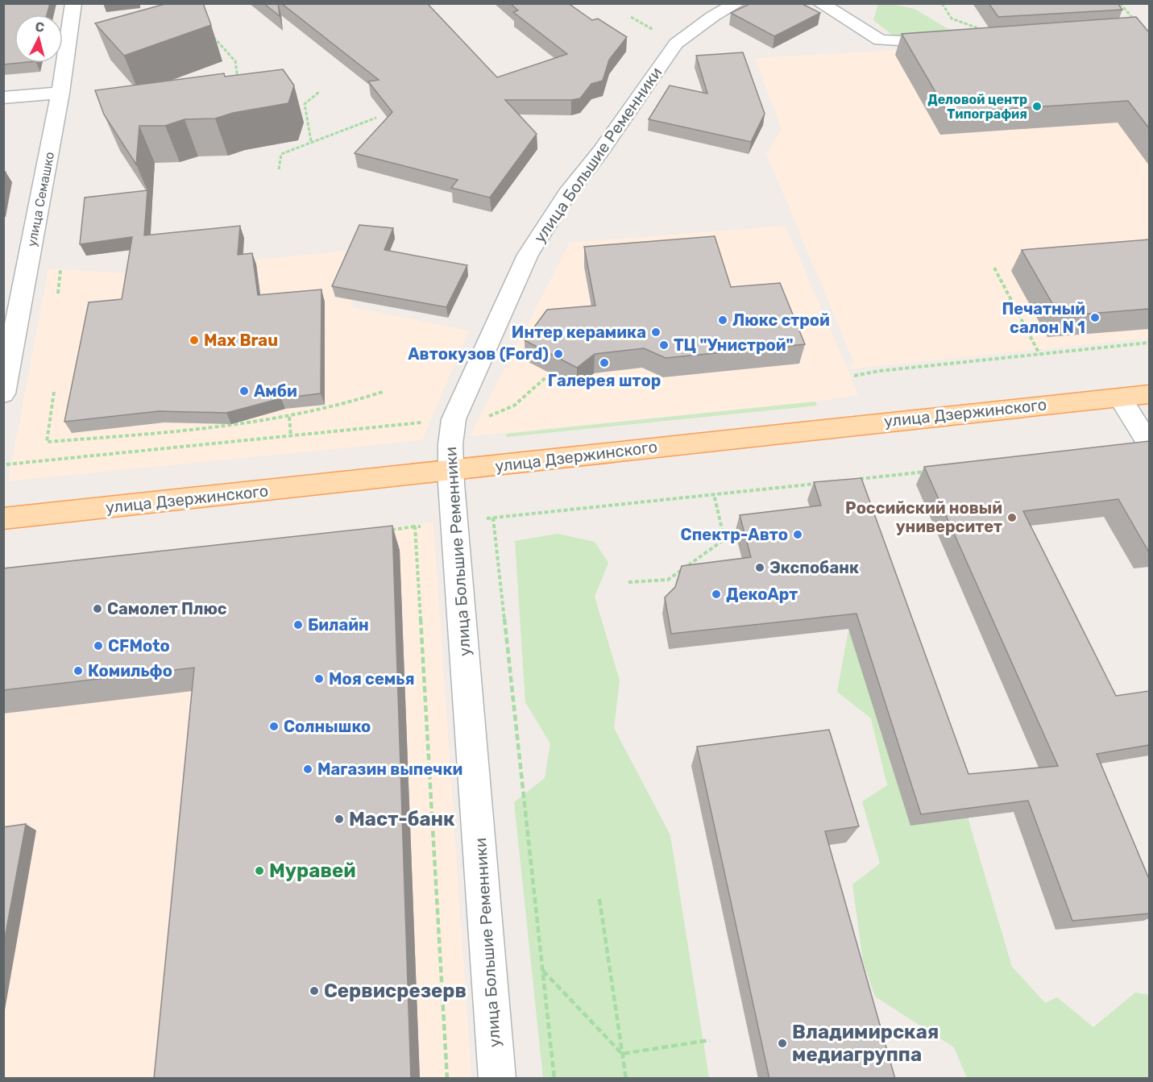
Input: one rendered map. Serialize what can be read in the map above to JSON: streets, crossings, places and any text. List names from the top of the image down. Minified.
{"streets":{"main road":["улица Дзержинского"],"street":["улица Большие Ременники","улица Семашко"]},"crossings":[["улица Большие Ременники","улица Дзержинского"]],"places":["Деловой центр Типография","Печатный салон N 1","Люкс строй","Интер керамика","Max Brau","ТЦ \"Унистрой\"","Автокузов (Ford)","Галерея штор","Амби","Российский новый университет","Спектр-Авто","Экспобанк","ДекоАрт","Самолет Плюс","Билайн","CFMoto","Комильфо","Моя семья","Солнышко","Магазин выпечки","Маст-банк","Муравей","Сервисрезерв","Владимирская медиагруппа"],"north":"top"}
